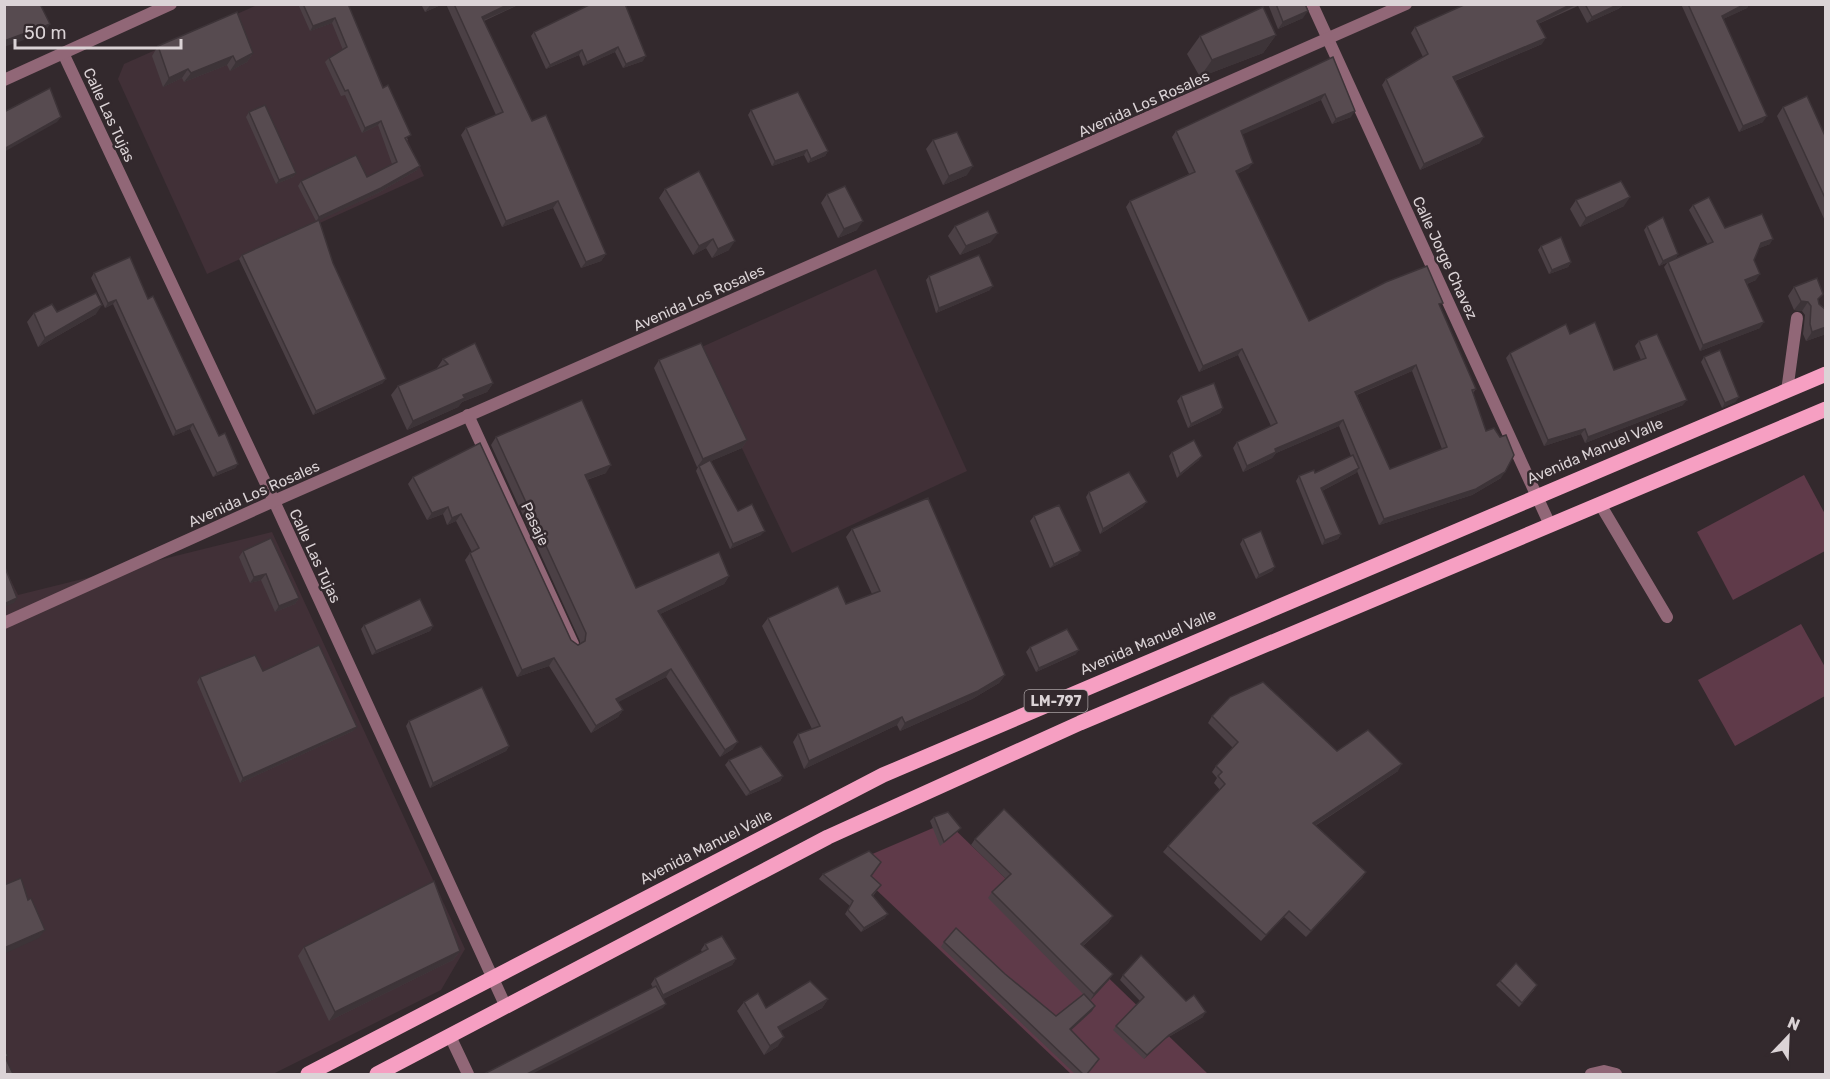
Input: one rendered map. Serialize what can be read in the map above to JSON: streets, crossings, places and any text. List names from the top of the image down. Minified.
{"streets":{"main road":["Avenida Manuel Valle","LM-797"],"street":["Avenida Los Rosales","Calle Las Tujas","Calle Jorge Chavez","Pasaje"]},"crossings":[["Avenida Los Rosales","Calle Las Tujas"],["Avenida Los Rosales","Calle Jorge Chavez"],["Avenida Los Rosales","Pasaje"],["Calle Las Tujas","Avenida Manuel Valle"],["Calle Las Tujas","LM-797"],["Calle Jorge Chavez","Avenida Manuel Valle"],["Calle Jorge Chavez","LM-797"]],"scale_bar":"50 m","north":"top right"}
